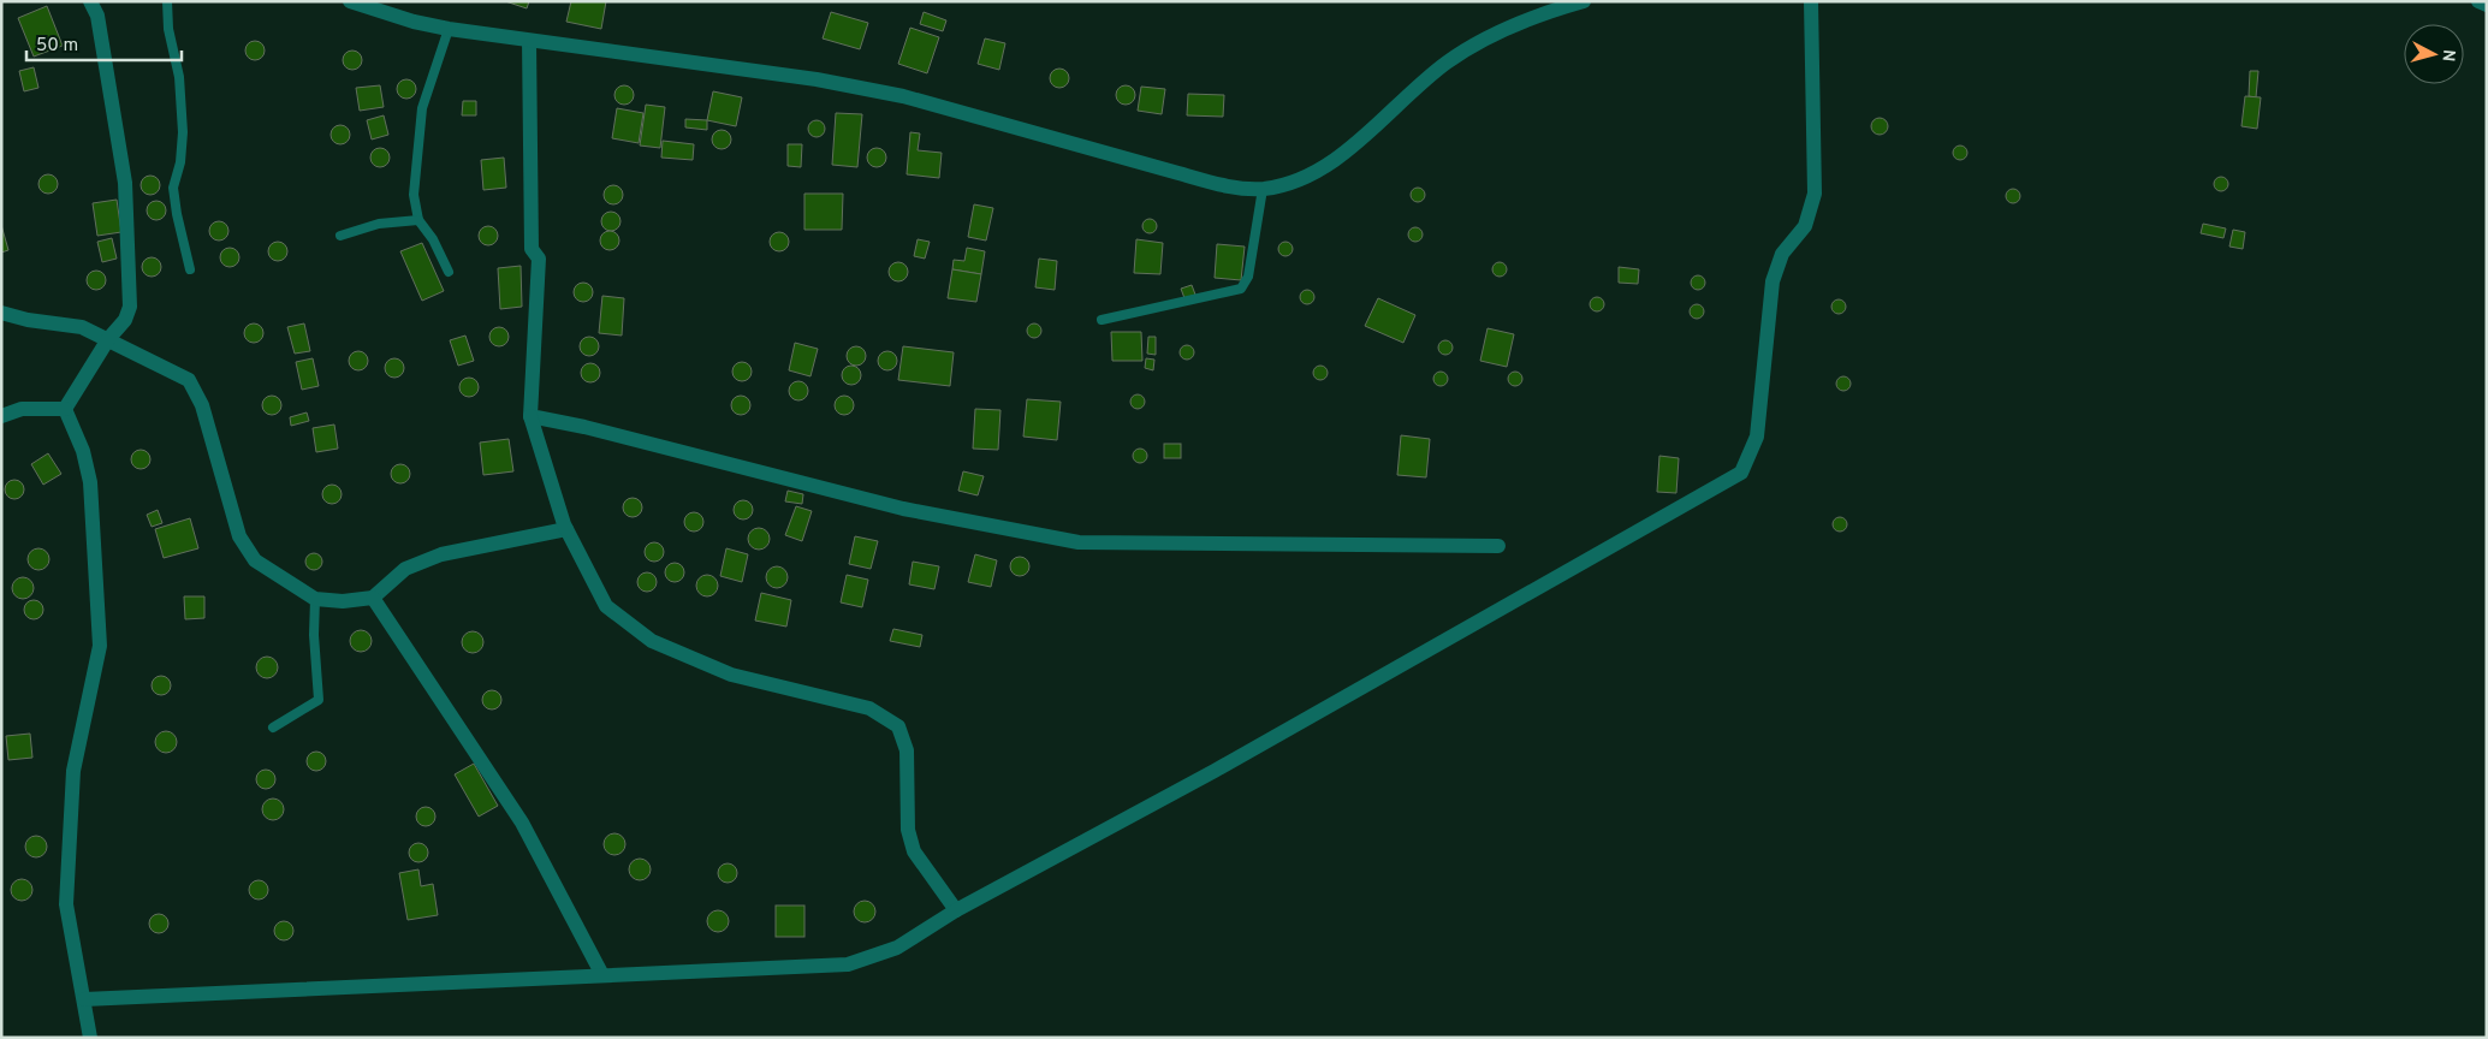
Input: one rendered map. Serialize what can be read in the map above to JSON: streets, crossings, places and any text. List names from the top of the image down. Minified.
{"scale_bar":"50 m","north":"right"}
